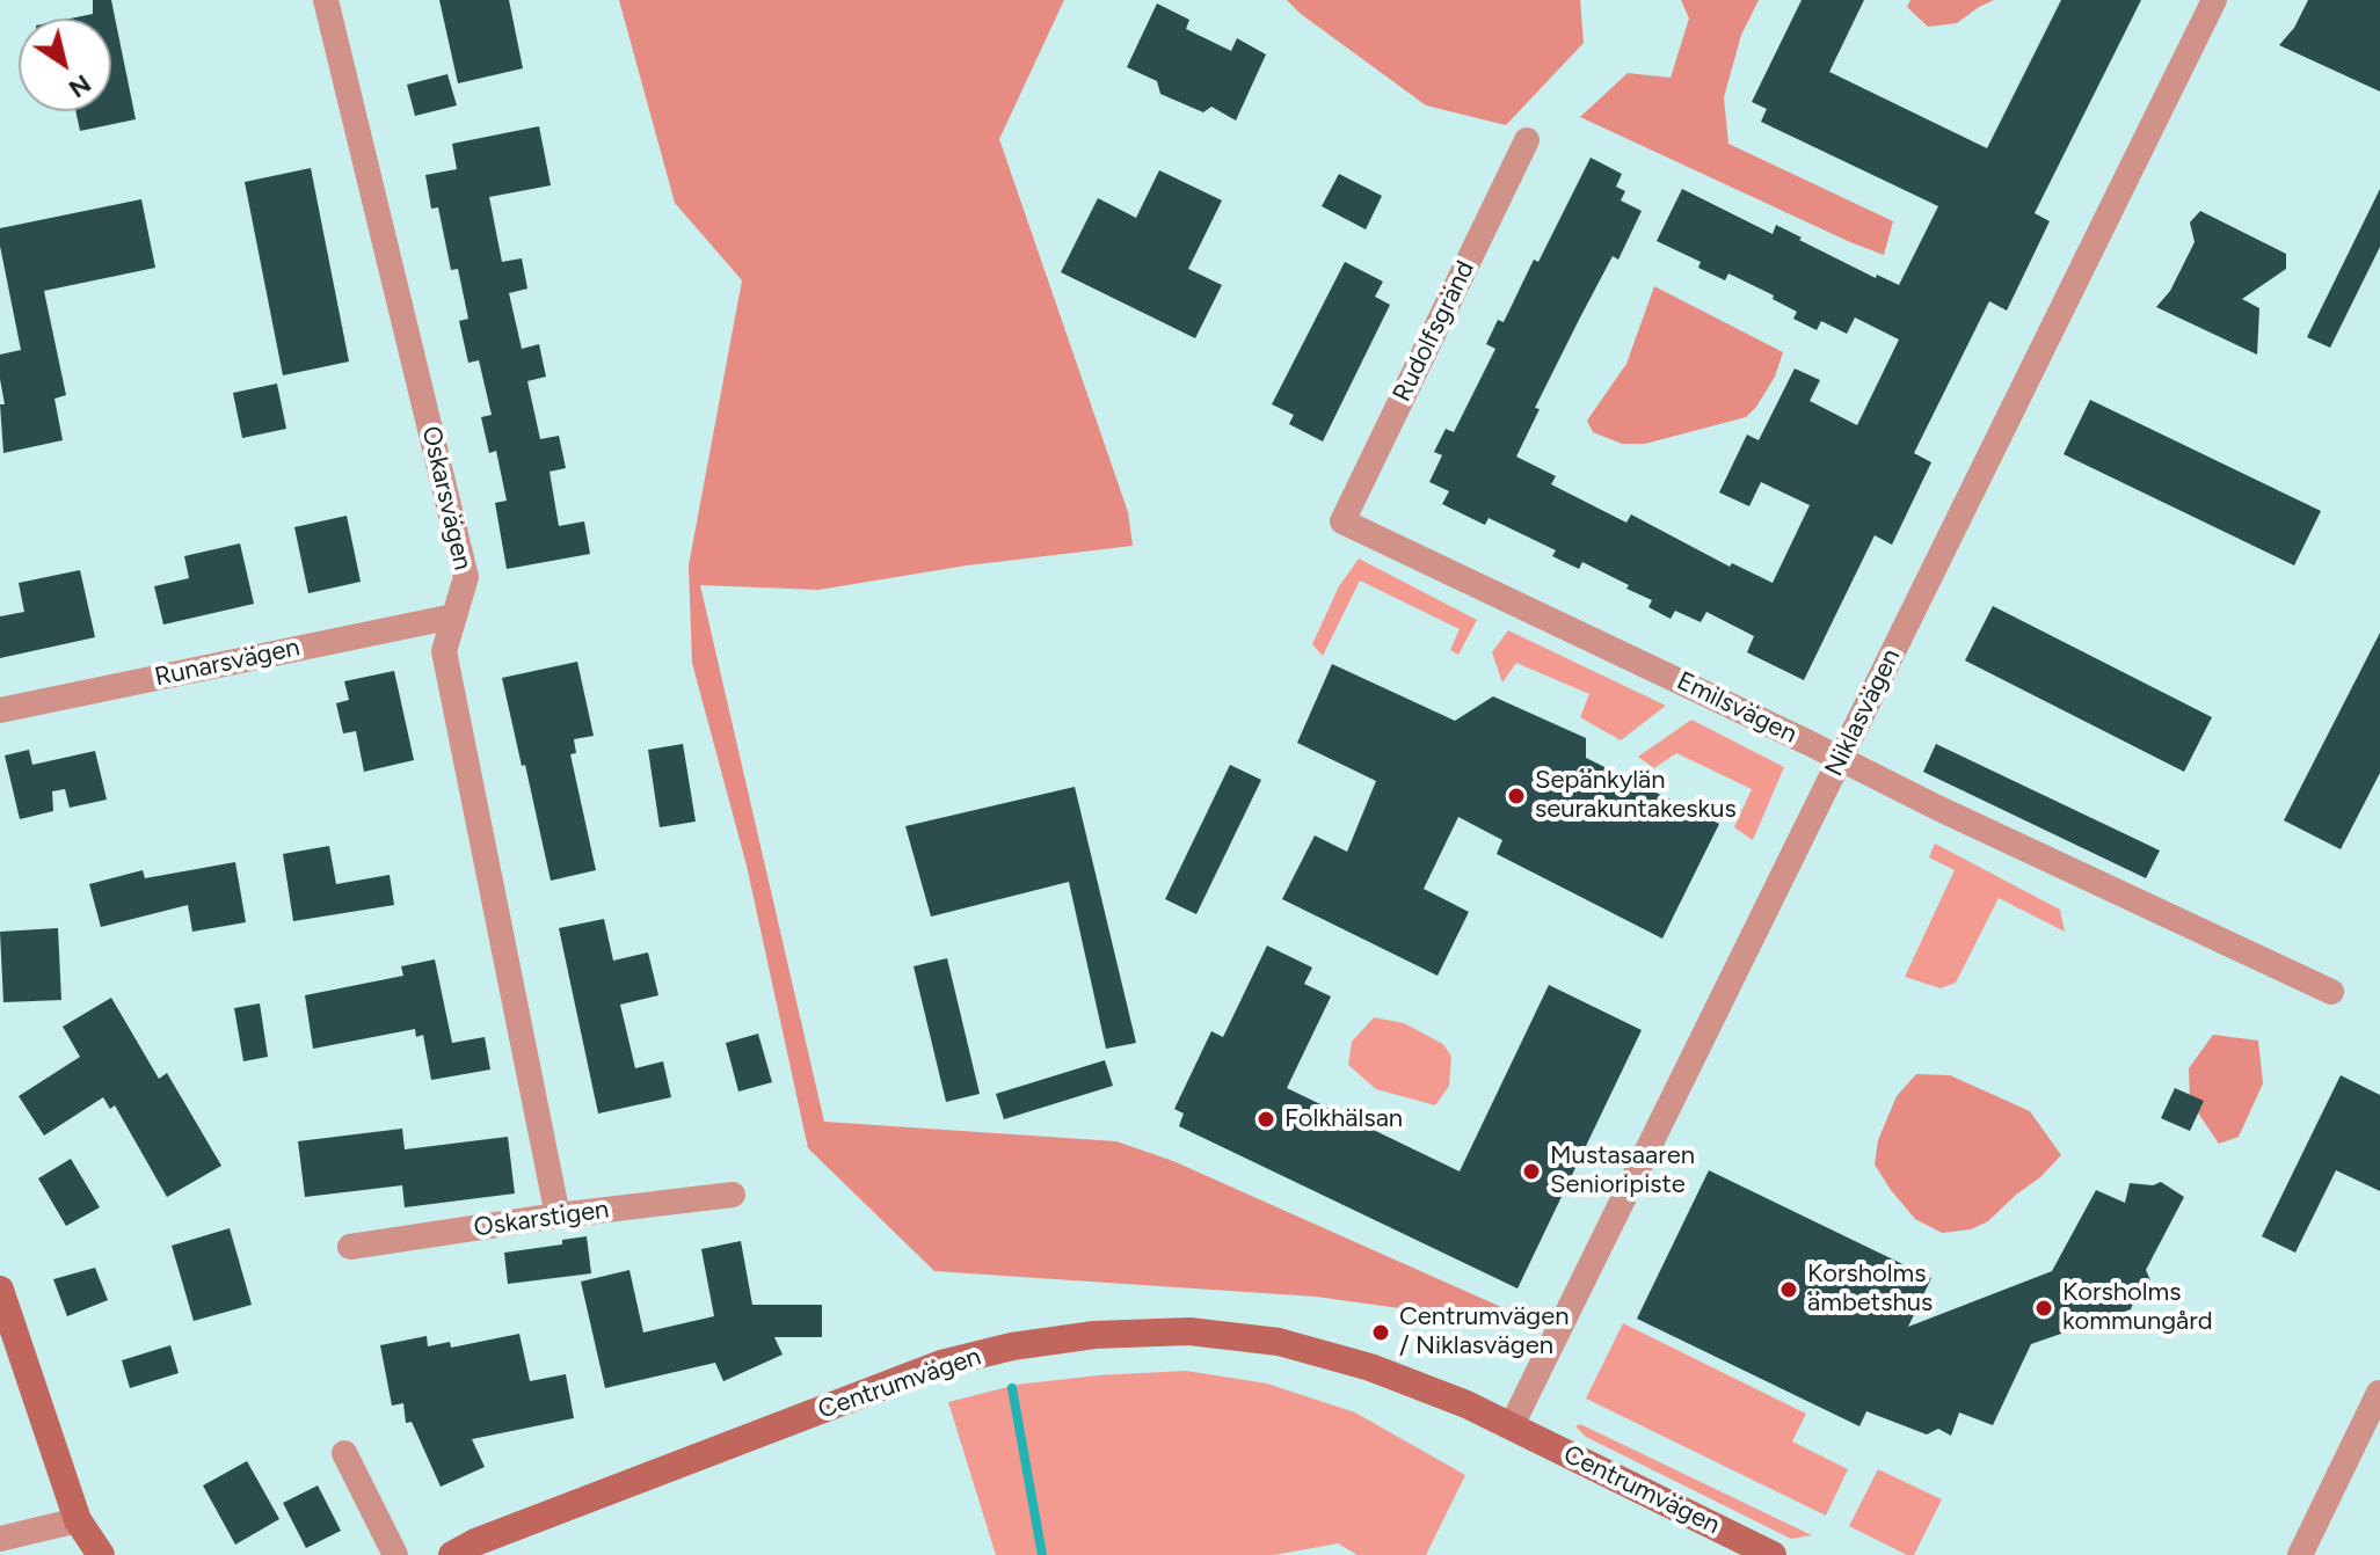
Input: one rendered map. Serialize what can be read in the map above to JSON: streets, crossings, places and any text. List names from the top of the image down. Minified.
{"streets":{"main road":["Centrumvägen"],"street":["Rudolfsgränd","Oskarsvägen","Runarsvägen","Emilsvägen","Niklasvägen","Oskarstigen"]},"crossings":[["Rudolfsgränd","Emilsvägen"],["Oskarsvägen","Runarsvägen"],["Oskarsvägen","Oskarstigen"],["Emilsvägen","Niklasvägen"],["Niklasvägen","Centrumvägen"]],"places":["Sepänkylän seurakuntakeskus","Folkhälsan","Mustasaaren Senioripiste","Korsholms ämbetshus","Korsholms kommungård","Centrumvägen / Niklasvägen"],"north":"bottom right"}
